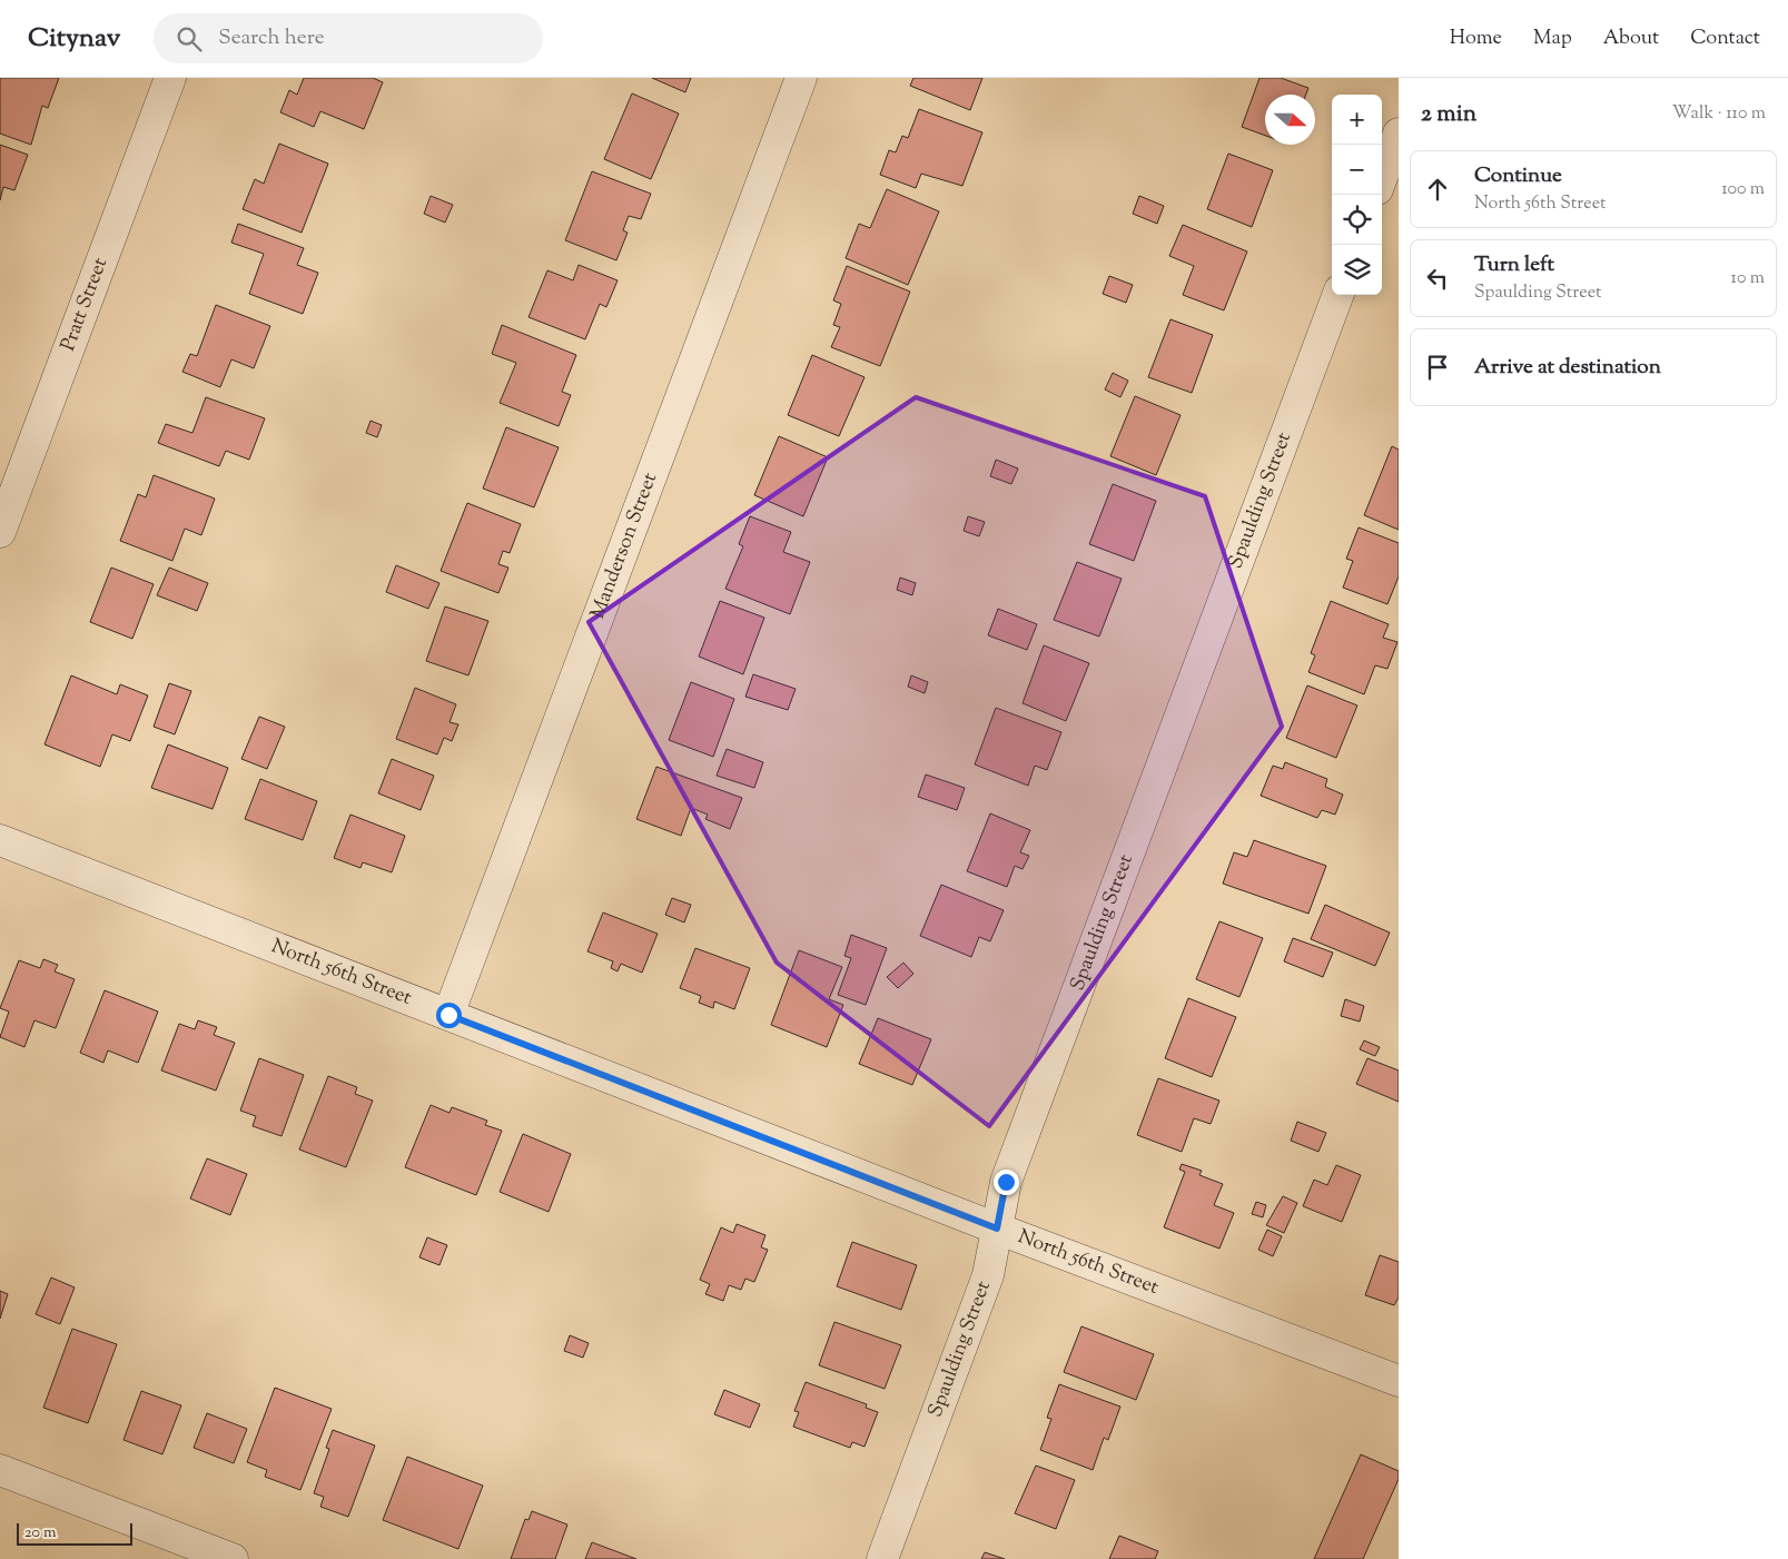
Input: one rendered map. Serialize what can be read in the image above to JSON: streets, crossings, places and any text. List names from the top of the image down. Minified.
{"streets":{"street":["Pratt Street","Spaulding Street","Manderson Street","North 56th Street"]},"crossings":[["Spaulding Street","North 56th Street"],["Manderson Street","North 56th Street"]],"scale_bar":"20 m","north":"right","page":{"header":"Citynav","search":"Search here","nav":["Home","Map","About","Contact"],"heading":["2 min","Walk · 110 m"],"map_buttons":["+","−"],"list":[["Continue","North 56th Street","100 m"],["Turn left","Spaulding Street","10 m"],"Arrive at destination"],"scale":"20 m"}}
